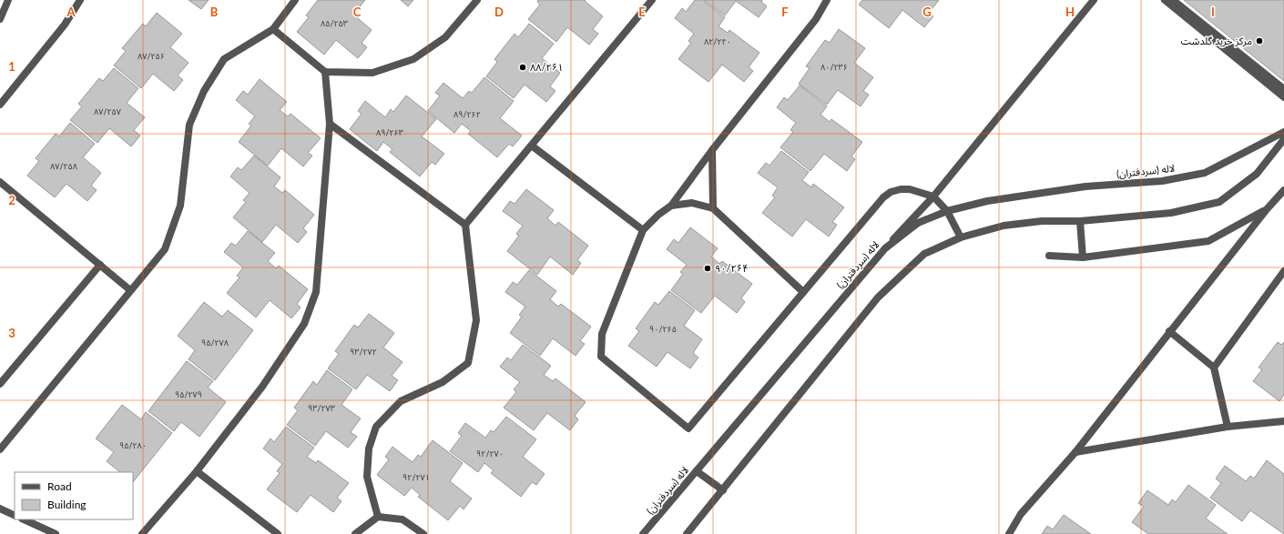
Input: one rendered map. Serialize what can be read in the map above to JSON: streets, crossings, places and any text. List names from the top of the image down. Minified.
{"streets":{"street":["لاله (سردفتران)"]},"places":["مرکز خرید گلدشت","۸۸/۲۶۱","۹۰/۲۶۴"],"house_numbers":["۸۵/۲۵۳","۸۲/۲۴۰","۸۷/۲۵۶","۸۰/۲۳۶","۸۷/۲۵۷","۸۹/۲۶۲","۸۹/۲۶۳","۸۷/۲۵۸","۹۰/۲۶۵","۹۵/۲۷۸","۹۳/۲۷۲","۹۵/۲۷۹","۹۳/۲۷۳","۹۵/۲۸۰","۹۲/۲۷۰","۹۲/۲۷۱"],"legend":["Road","Building"],"grid":{"columns":["A","B","C","D","E","F","G","H","I"],"rows":["1","2","3"]}}
